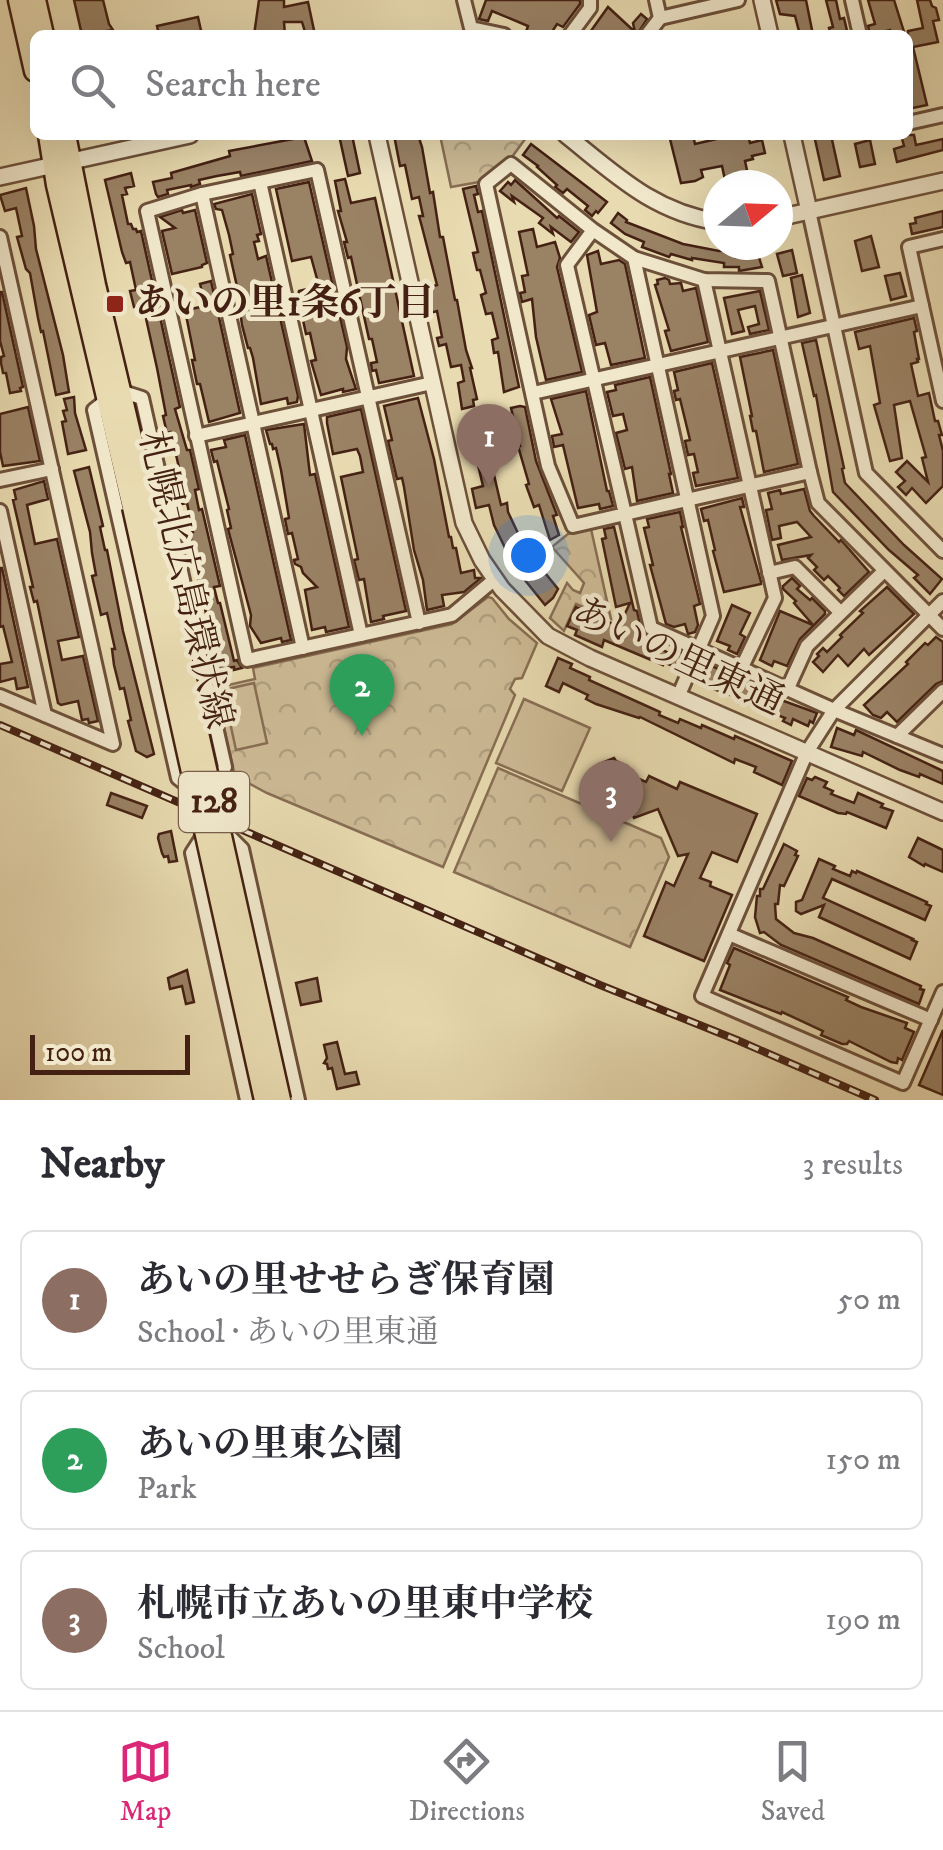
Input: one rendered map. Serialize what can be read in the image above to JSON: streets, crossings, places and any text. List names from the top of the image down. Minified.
{"streets":{"main road":["札幌北広島環状線","128"],"street":["あいの里東通"]},"places":{"transit":["あいの里1条6丁目"]},"scale_bar":"100 m","north":"right","page":{"search":"Search here","pins":["1","2","3"],"scale":"100 m","heading":["Nearby","3 results"],"list":[{"mark":"1","name":"あいの里せせらぎ保育園","note":"School · あいの里東通","value":"50 m"},{"mark":"2","name":"あいの里東公園","note":"Park","value":"150 m"},{"mark":"3","name":"札幌市立あいの里東中学校","note":"School","value":"190 m"}],"nav":["Map","Directions","Saved"]}}
